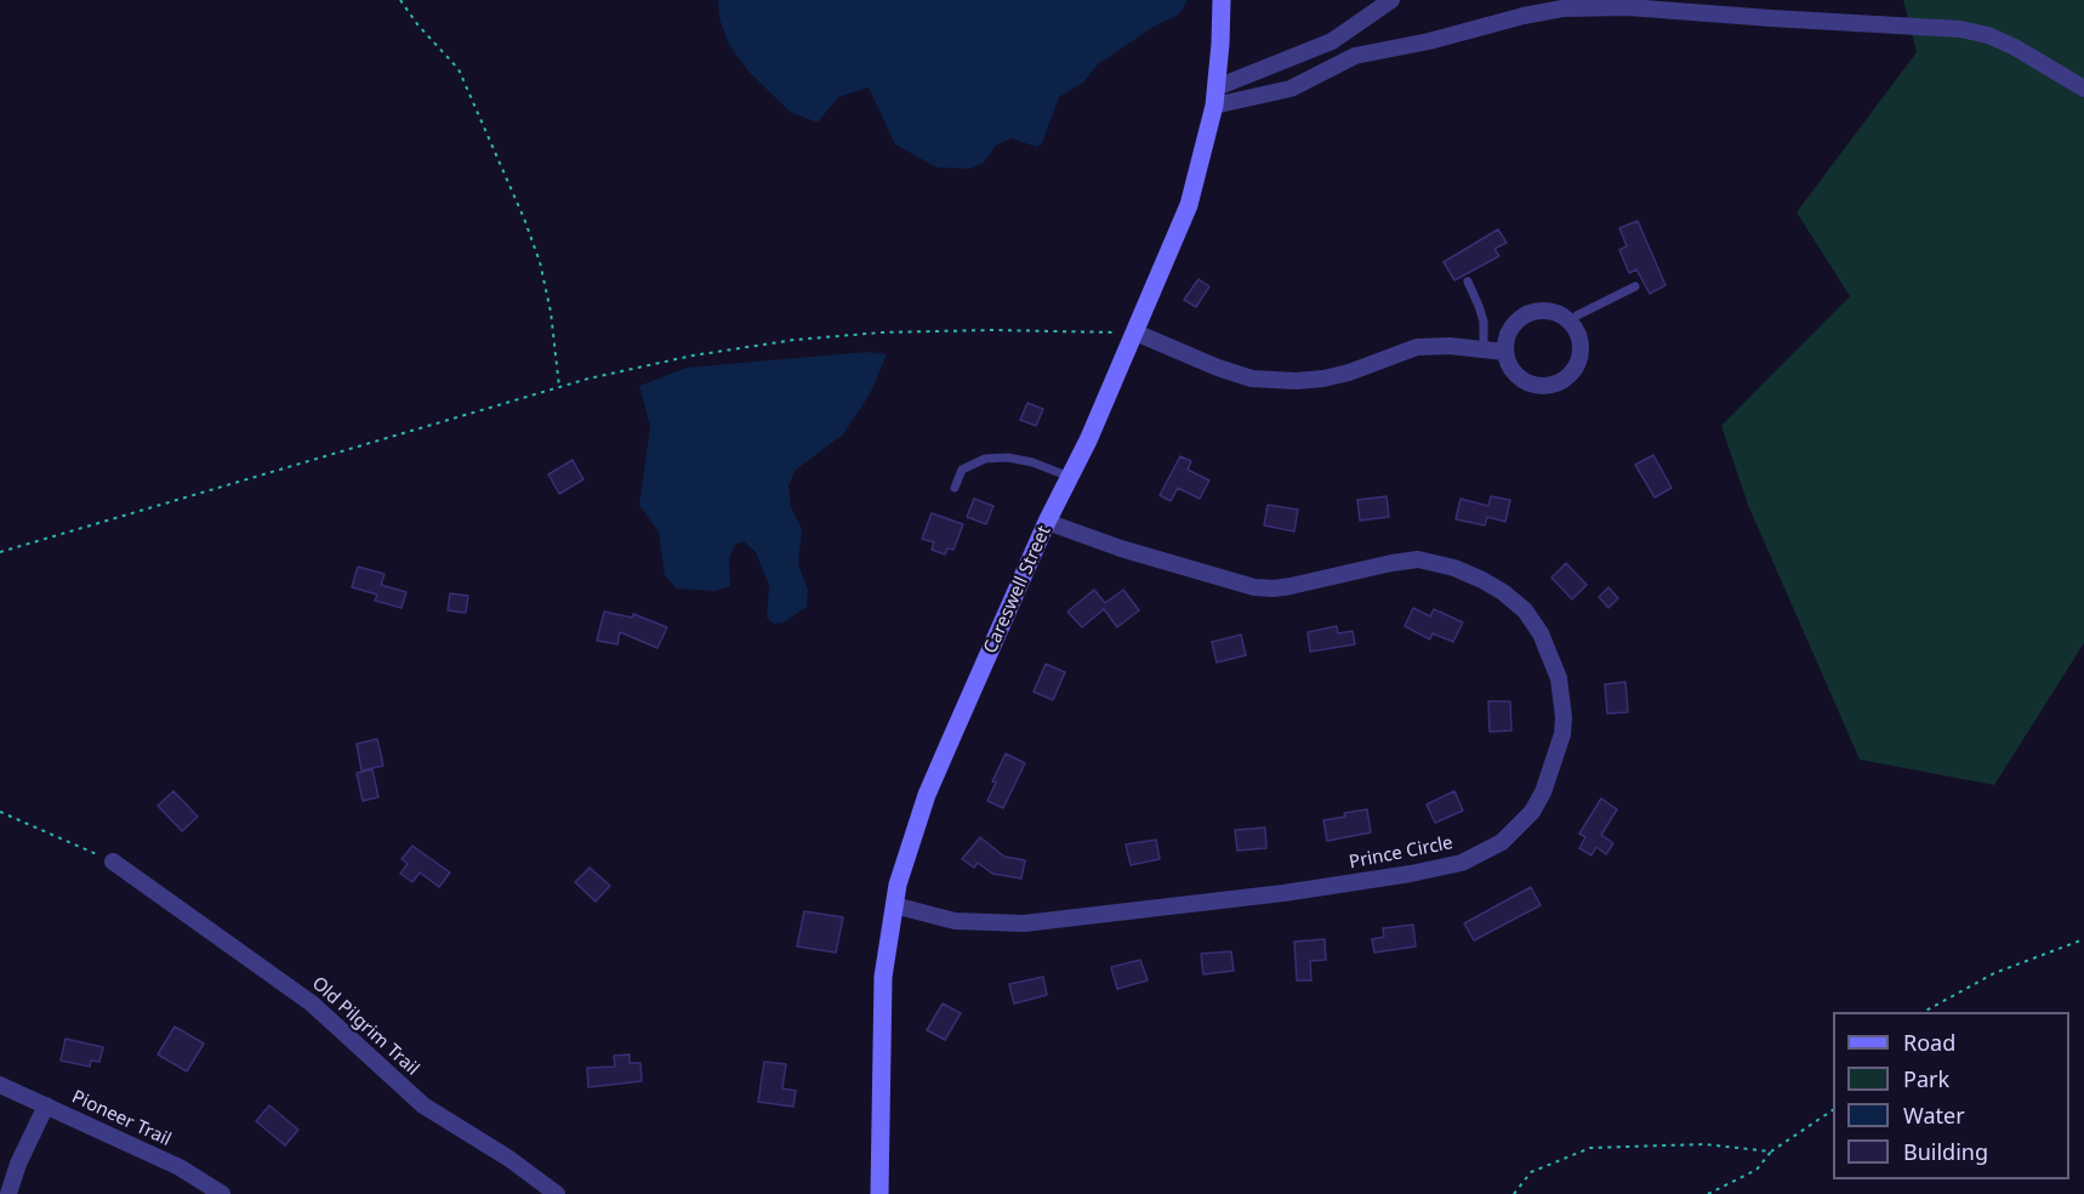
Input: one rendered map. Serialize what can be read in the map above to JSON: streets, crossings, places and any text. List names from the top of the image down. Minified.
{"streets":{"main road":["Careswell Street"],"street":["Prince Circle","Old Pilgrim Trail","Pioneer Trail"]},"crossings":[["Careswell Street","Prince Circle"]],"legend":["Road","Park","Water","Building"]}
